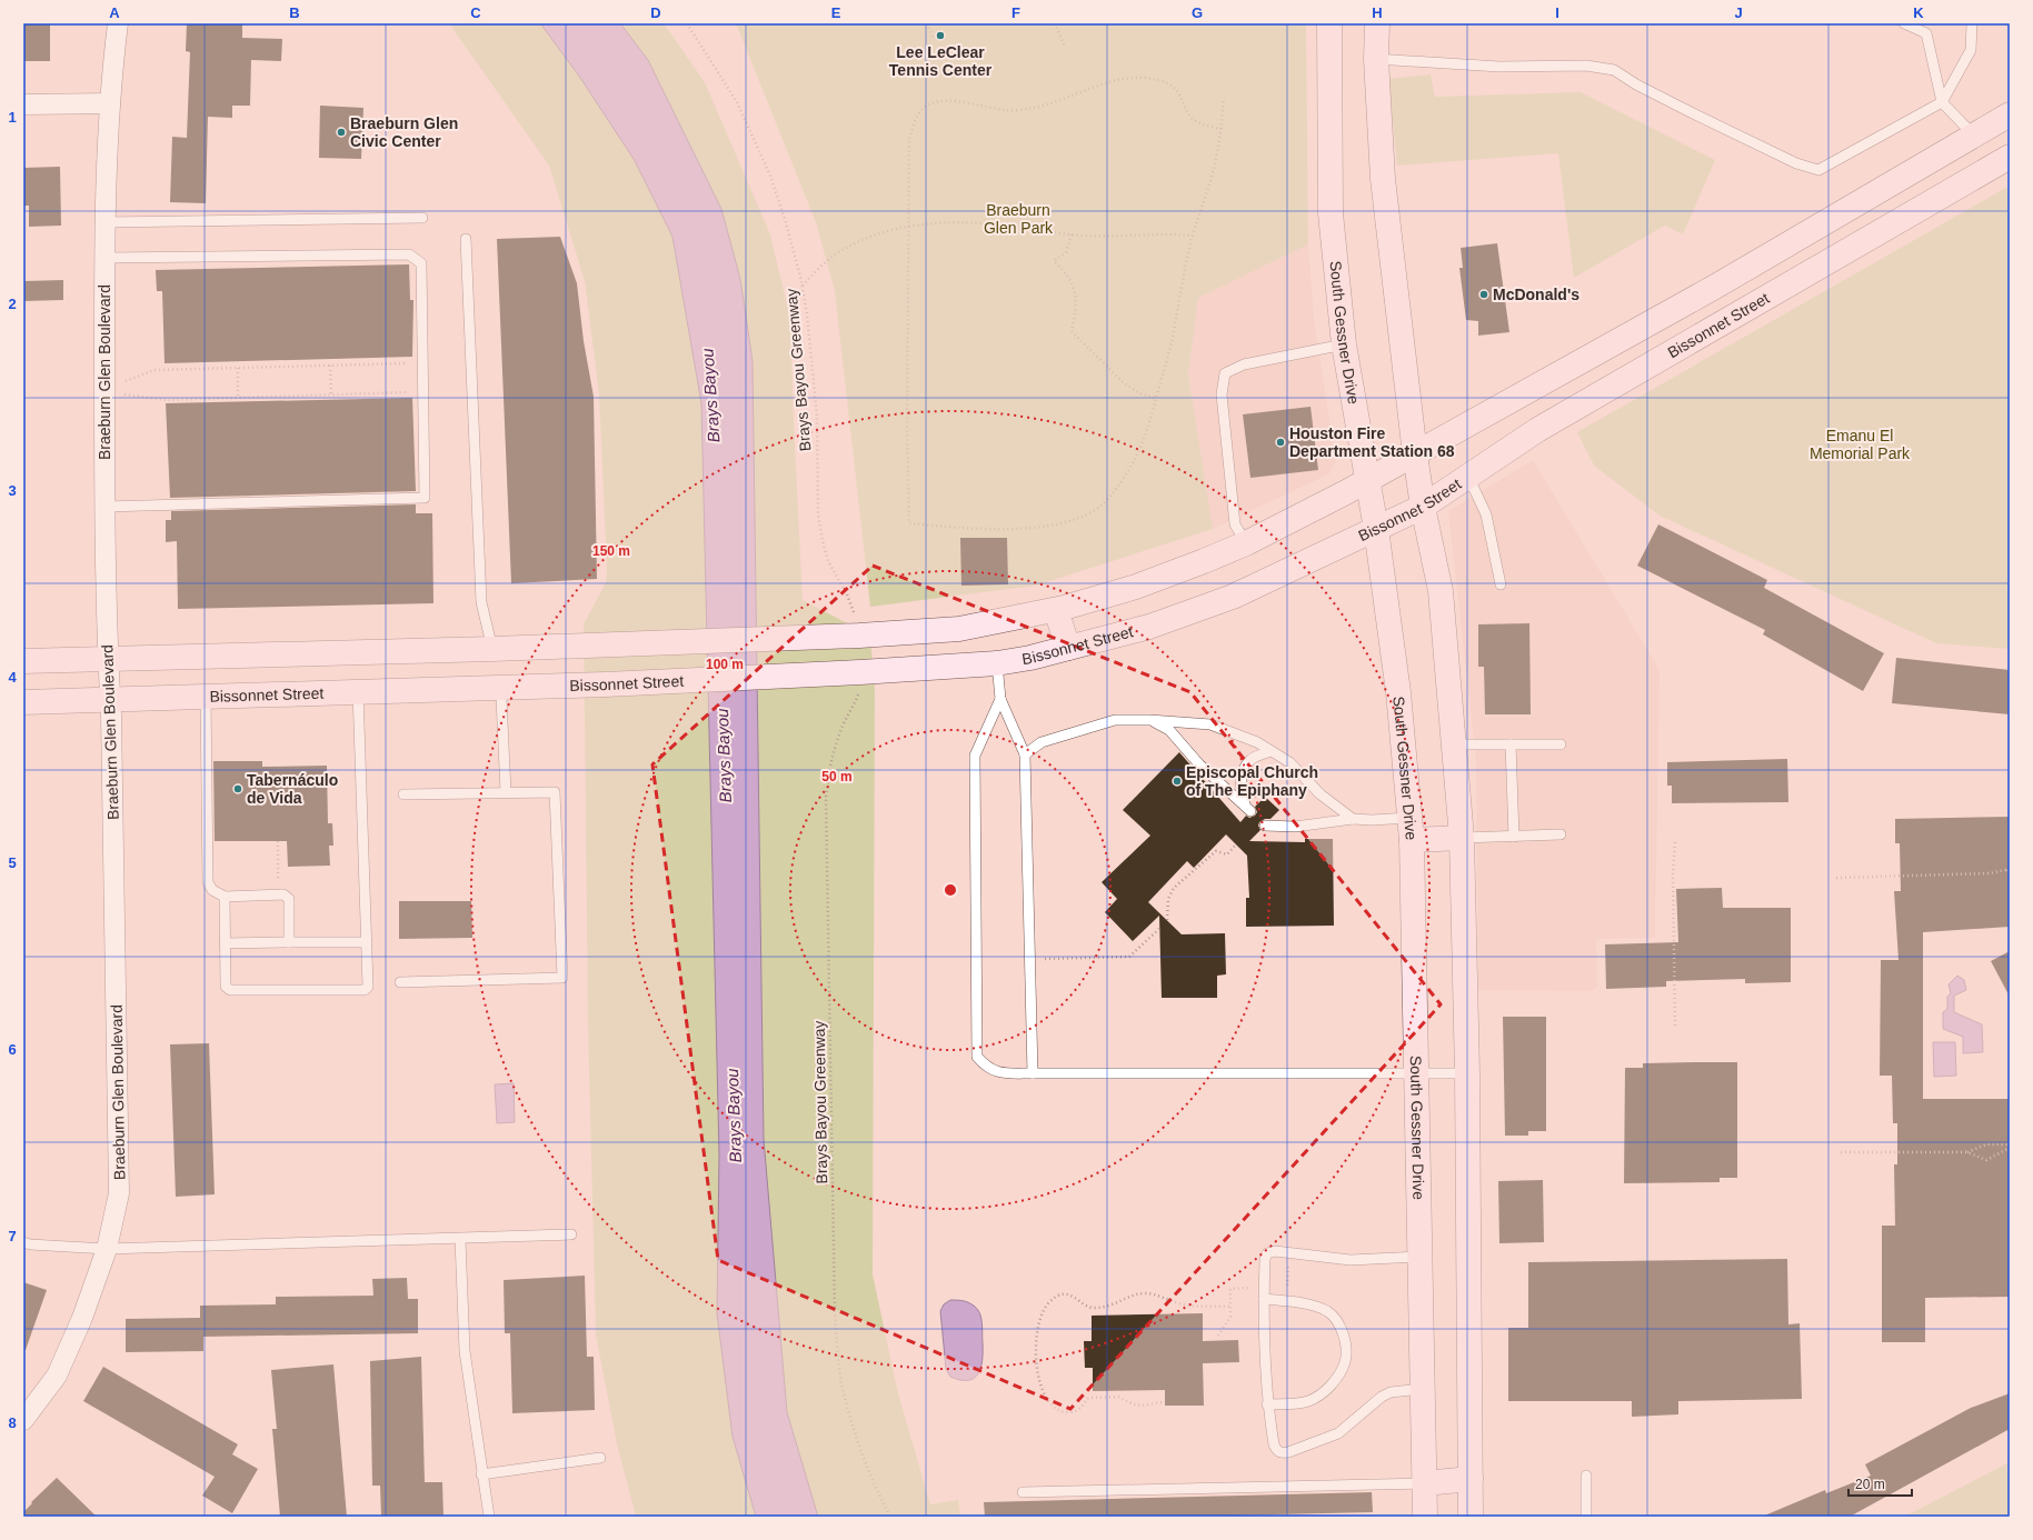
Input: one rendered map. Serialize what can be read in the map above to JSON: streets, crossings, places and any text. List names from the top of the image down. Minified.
{"streets":{"main road":["Bissonnet Street","South Gessner Drive"],"street":["Braeburn Glen Boulevard"],"path":["Brays Bayou Greenway"]},"crossings":[["Bissonnet Street","South Gessner Drive"],["Bissonnet Street","Brays Bayou Greenway"],["Bissonnet Street","Braeburn Glen Boulevard"]],"water":["Brays Bayou"],"parks":["Braeburn Glen Park","Emanu El Memorial Park"],"places":["Lee LeClear Tennis Center","Braeburn Glen Civic Center","McDonald's","Houston Fire Department Station 68","Episcopal Church of The Epiphany","Tabernáculo de Vida"],"scale_bar":"20 m","grid":{"columns":["A","B","C","D","E","F","G","H","I","J","K"],"rows":["1","2","3","4","5","6","7","8"]},"rings":["150 m","100 m","50 m"]}
